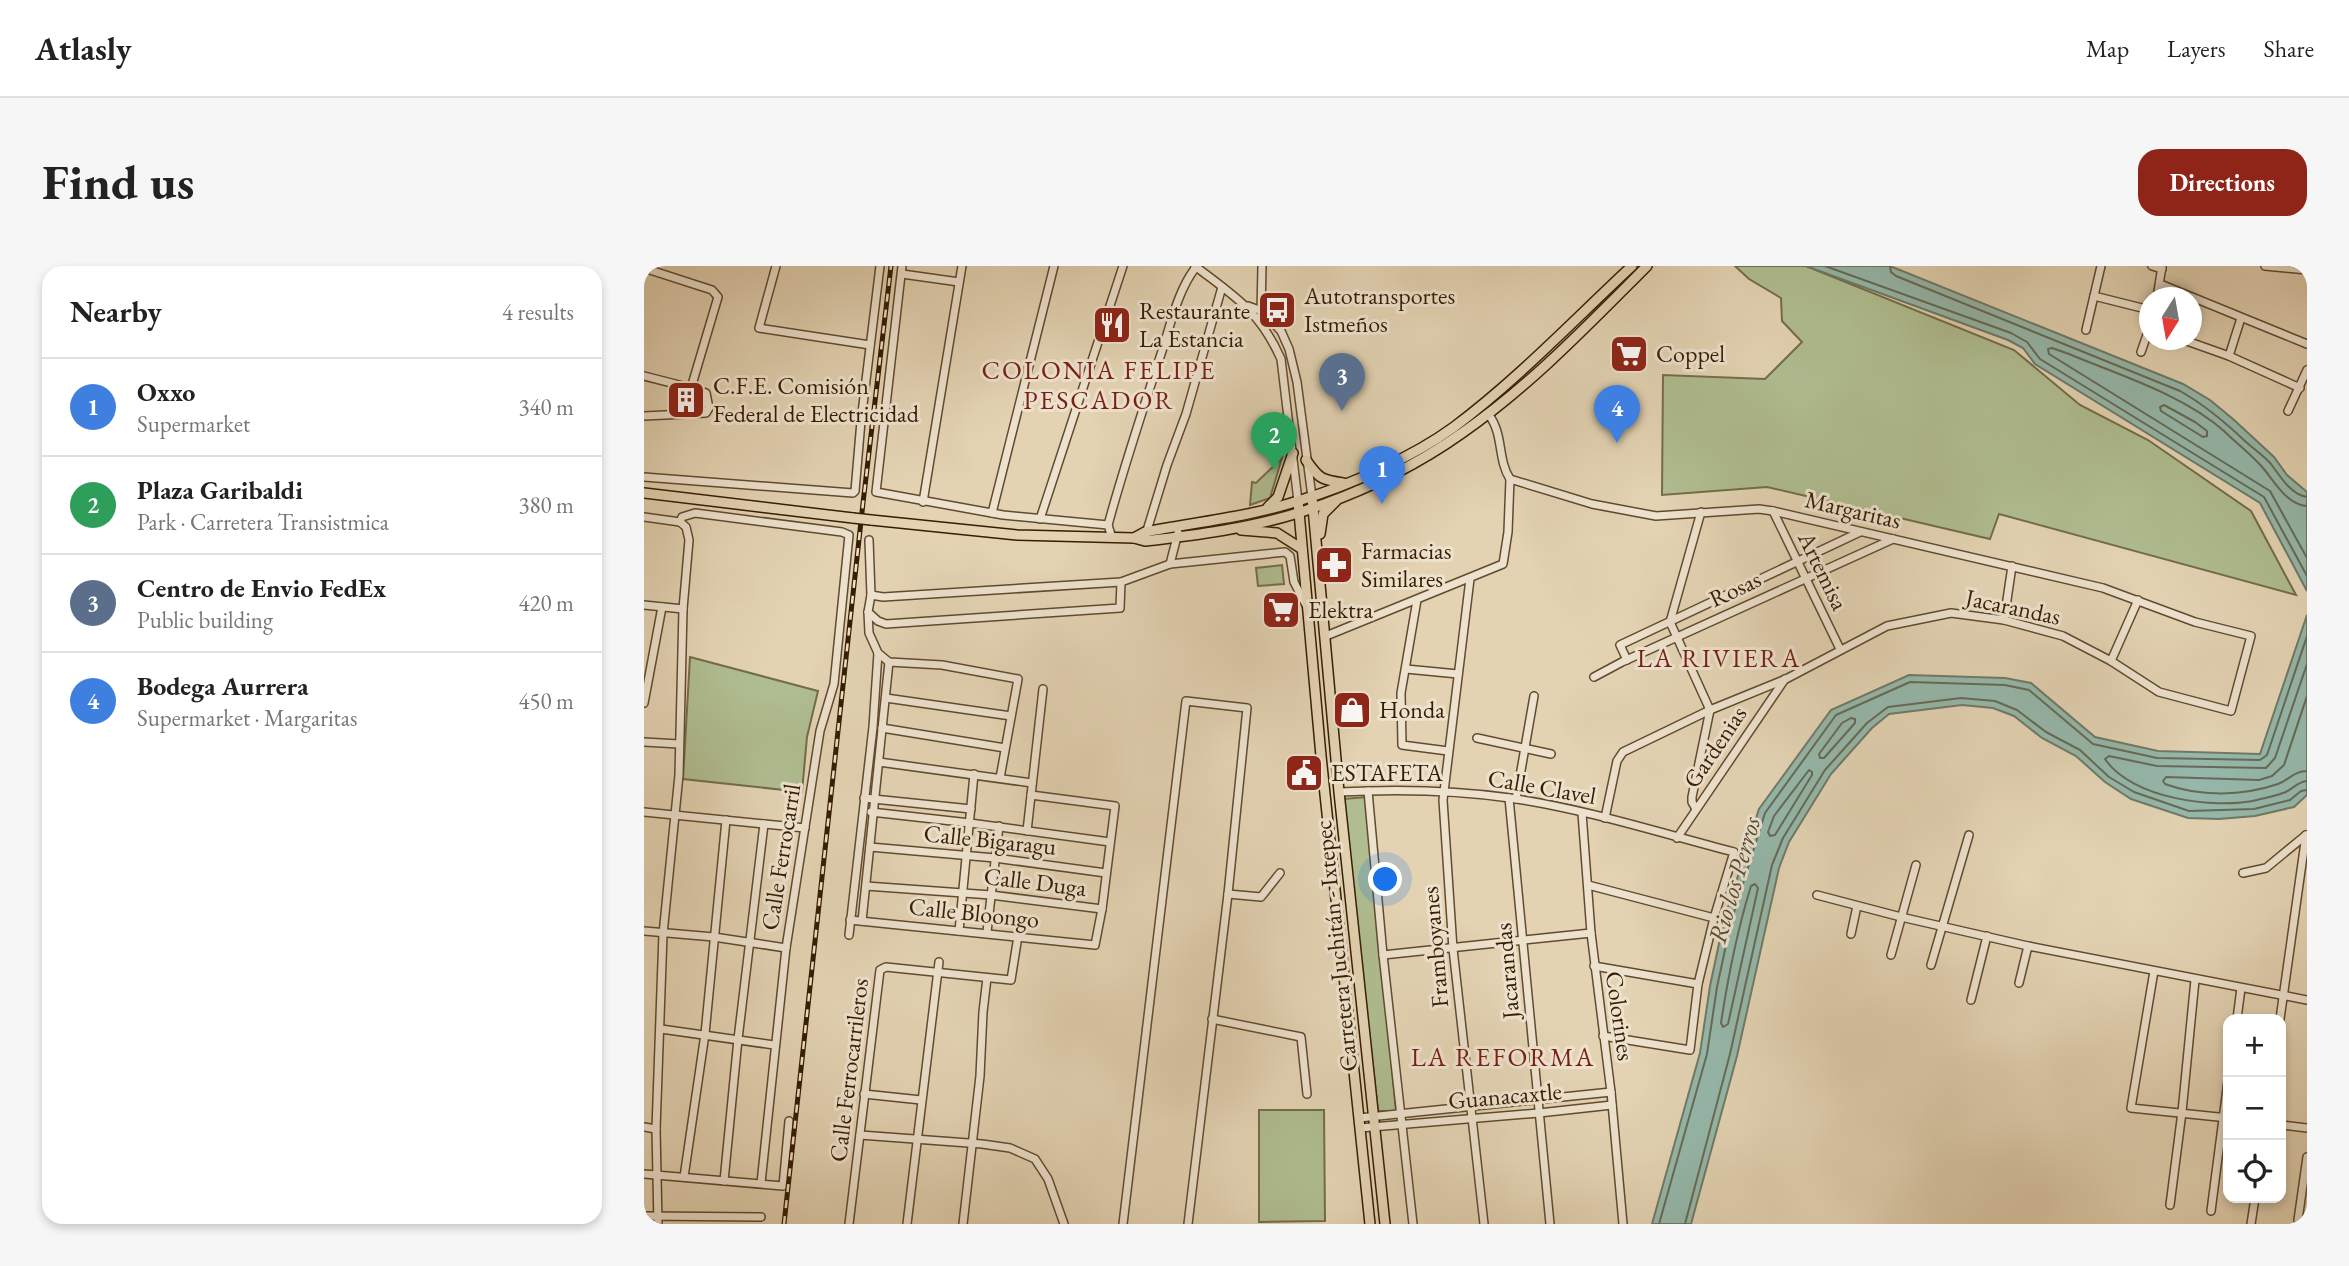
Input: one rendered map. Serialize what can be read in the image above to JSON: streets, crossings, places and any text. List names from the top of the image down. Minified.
{"streets":{"main road":["Carretera Juchitán - Ixtepec"],"street":["Margaritas","Artemisa","Rosas","Jacarandas","Gardenias","Calle Clavel","Calle Bigaragu","Calle Ferrocarril","Calle Duga","Calle Bloongo","Framboyanes","Colorines","Calle Ferrocarrileros","Guanacaxtle"]},"crossings":[["Margaritas","Artemisa"],["Margaritas","Rosas"],["Margaritas","Jacarandas"],["Artemisa","Rosas"],["Artemisa","Jacarandas"],["Jacarandas","Gardenias"],["Jacarandas","Calle Clavel"],["Jacarandas","Guanacaxtle"],["Gardenias","Calle Clavel"],["Calle Clavel","Carretera Juchitán - Ixtepec"],["Calle Clavel","Framboyanes"],["Calle Clavel","Colorines"],["Calle Duga","Calle Bloongo"],["Calle Bloongo","Calle Ferrocarrileros"],["Carretera Juchitán - Ixtepec","Guanacaxtle"],["Framboyanes","Guanacaxtle"],["Colorines","Guanacaxtle"]],"districts":["COLONIA FELIPE PESCADOR","LA RIVIERA","LA REFORMA"],"water":["Rio los Perros"],"places":{"bus stop":["Autotransportes Istmeños"],"restaurant":["Restaurante La Estancia"],"supermarket":["Coppel","Elektra"],"building":["C.F.E. Comisión Federal de Electricidad"],"pharmacy":["Farmacias Similares"],"shop":["Honda"],"public building":["ESTAFETA"]},"north":"bottom","page":{"header":"Atlasly","nav":["Map","Layers","Share"],"buttons":"Directions","title":"Find us","heading":["Nearby","4 results"],"pins":["3","4","2","1"],"list":[{"mark":"1","name":"Oxxo","note":"Supermarket","value":"340 m"},{"mark":"2","name":"Plaza Garibaldi","note":"Park · Carretera Transistmica","value":"380 m"},{"mark":"3","name":"Centro de Envio FedEx","note":"Public building","value":"420 m"},{"mark":"4","name":"Bodega Aurrera","note":"Supermarket · Margaritas","value":"450 m"}],"map_buttons":["+","−"]}}
